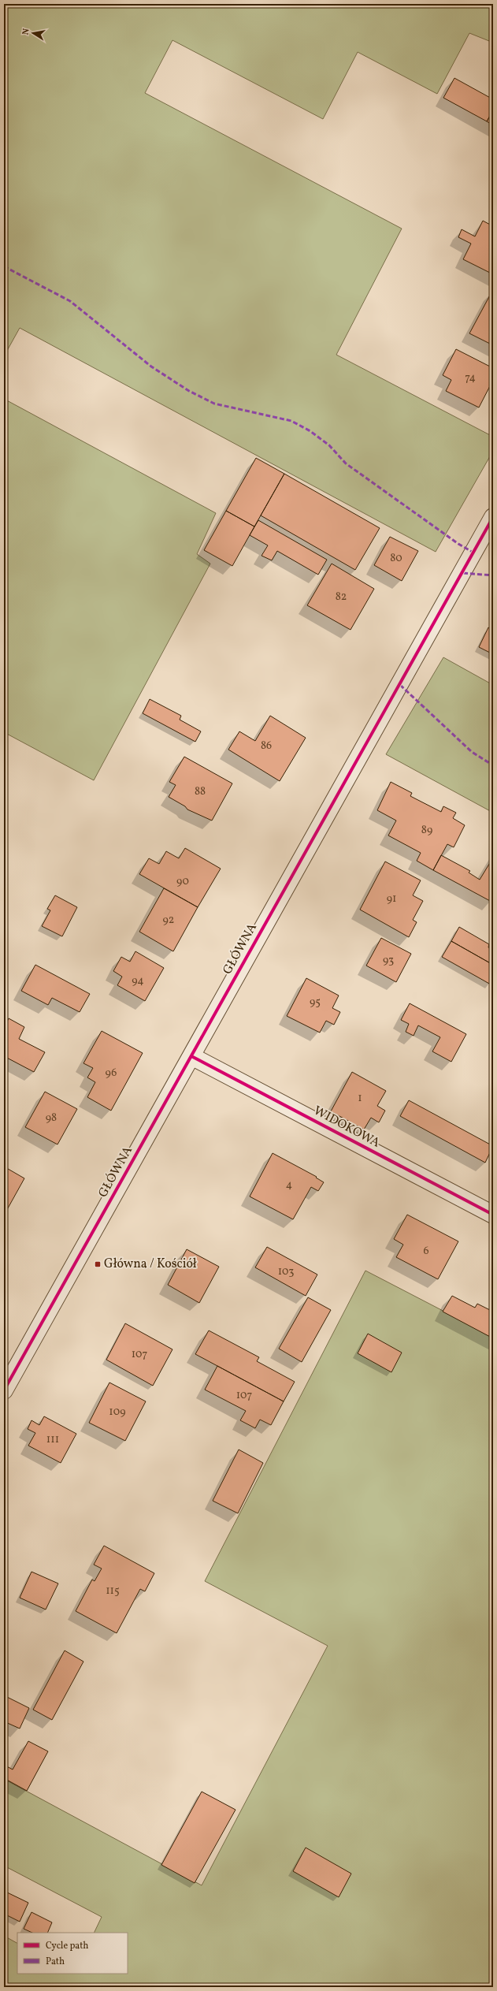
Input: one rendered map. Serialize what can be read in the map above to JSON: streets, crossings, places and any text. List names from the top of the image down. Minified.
{"streets":{"street":["GŁÓWNA","WIDOKOWA"]},"crossings":[["GŁÓWNA","WIDOKOWA"]],"places":{"transit":["Główna / Kościół"]},"house_numbers":["74","80","82","86","88","89","90","91","92","93","94","95","96","1","98","4","6","103","107","107","109","111","115"],"legend":["Cycle path","Path"],"north":"left"}
